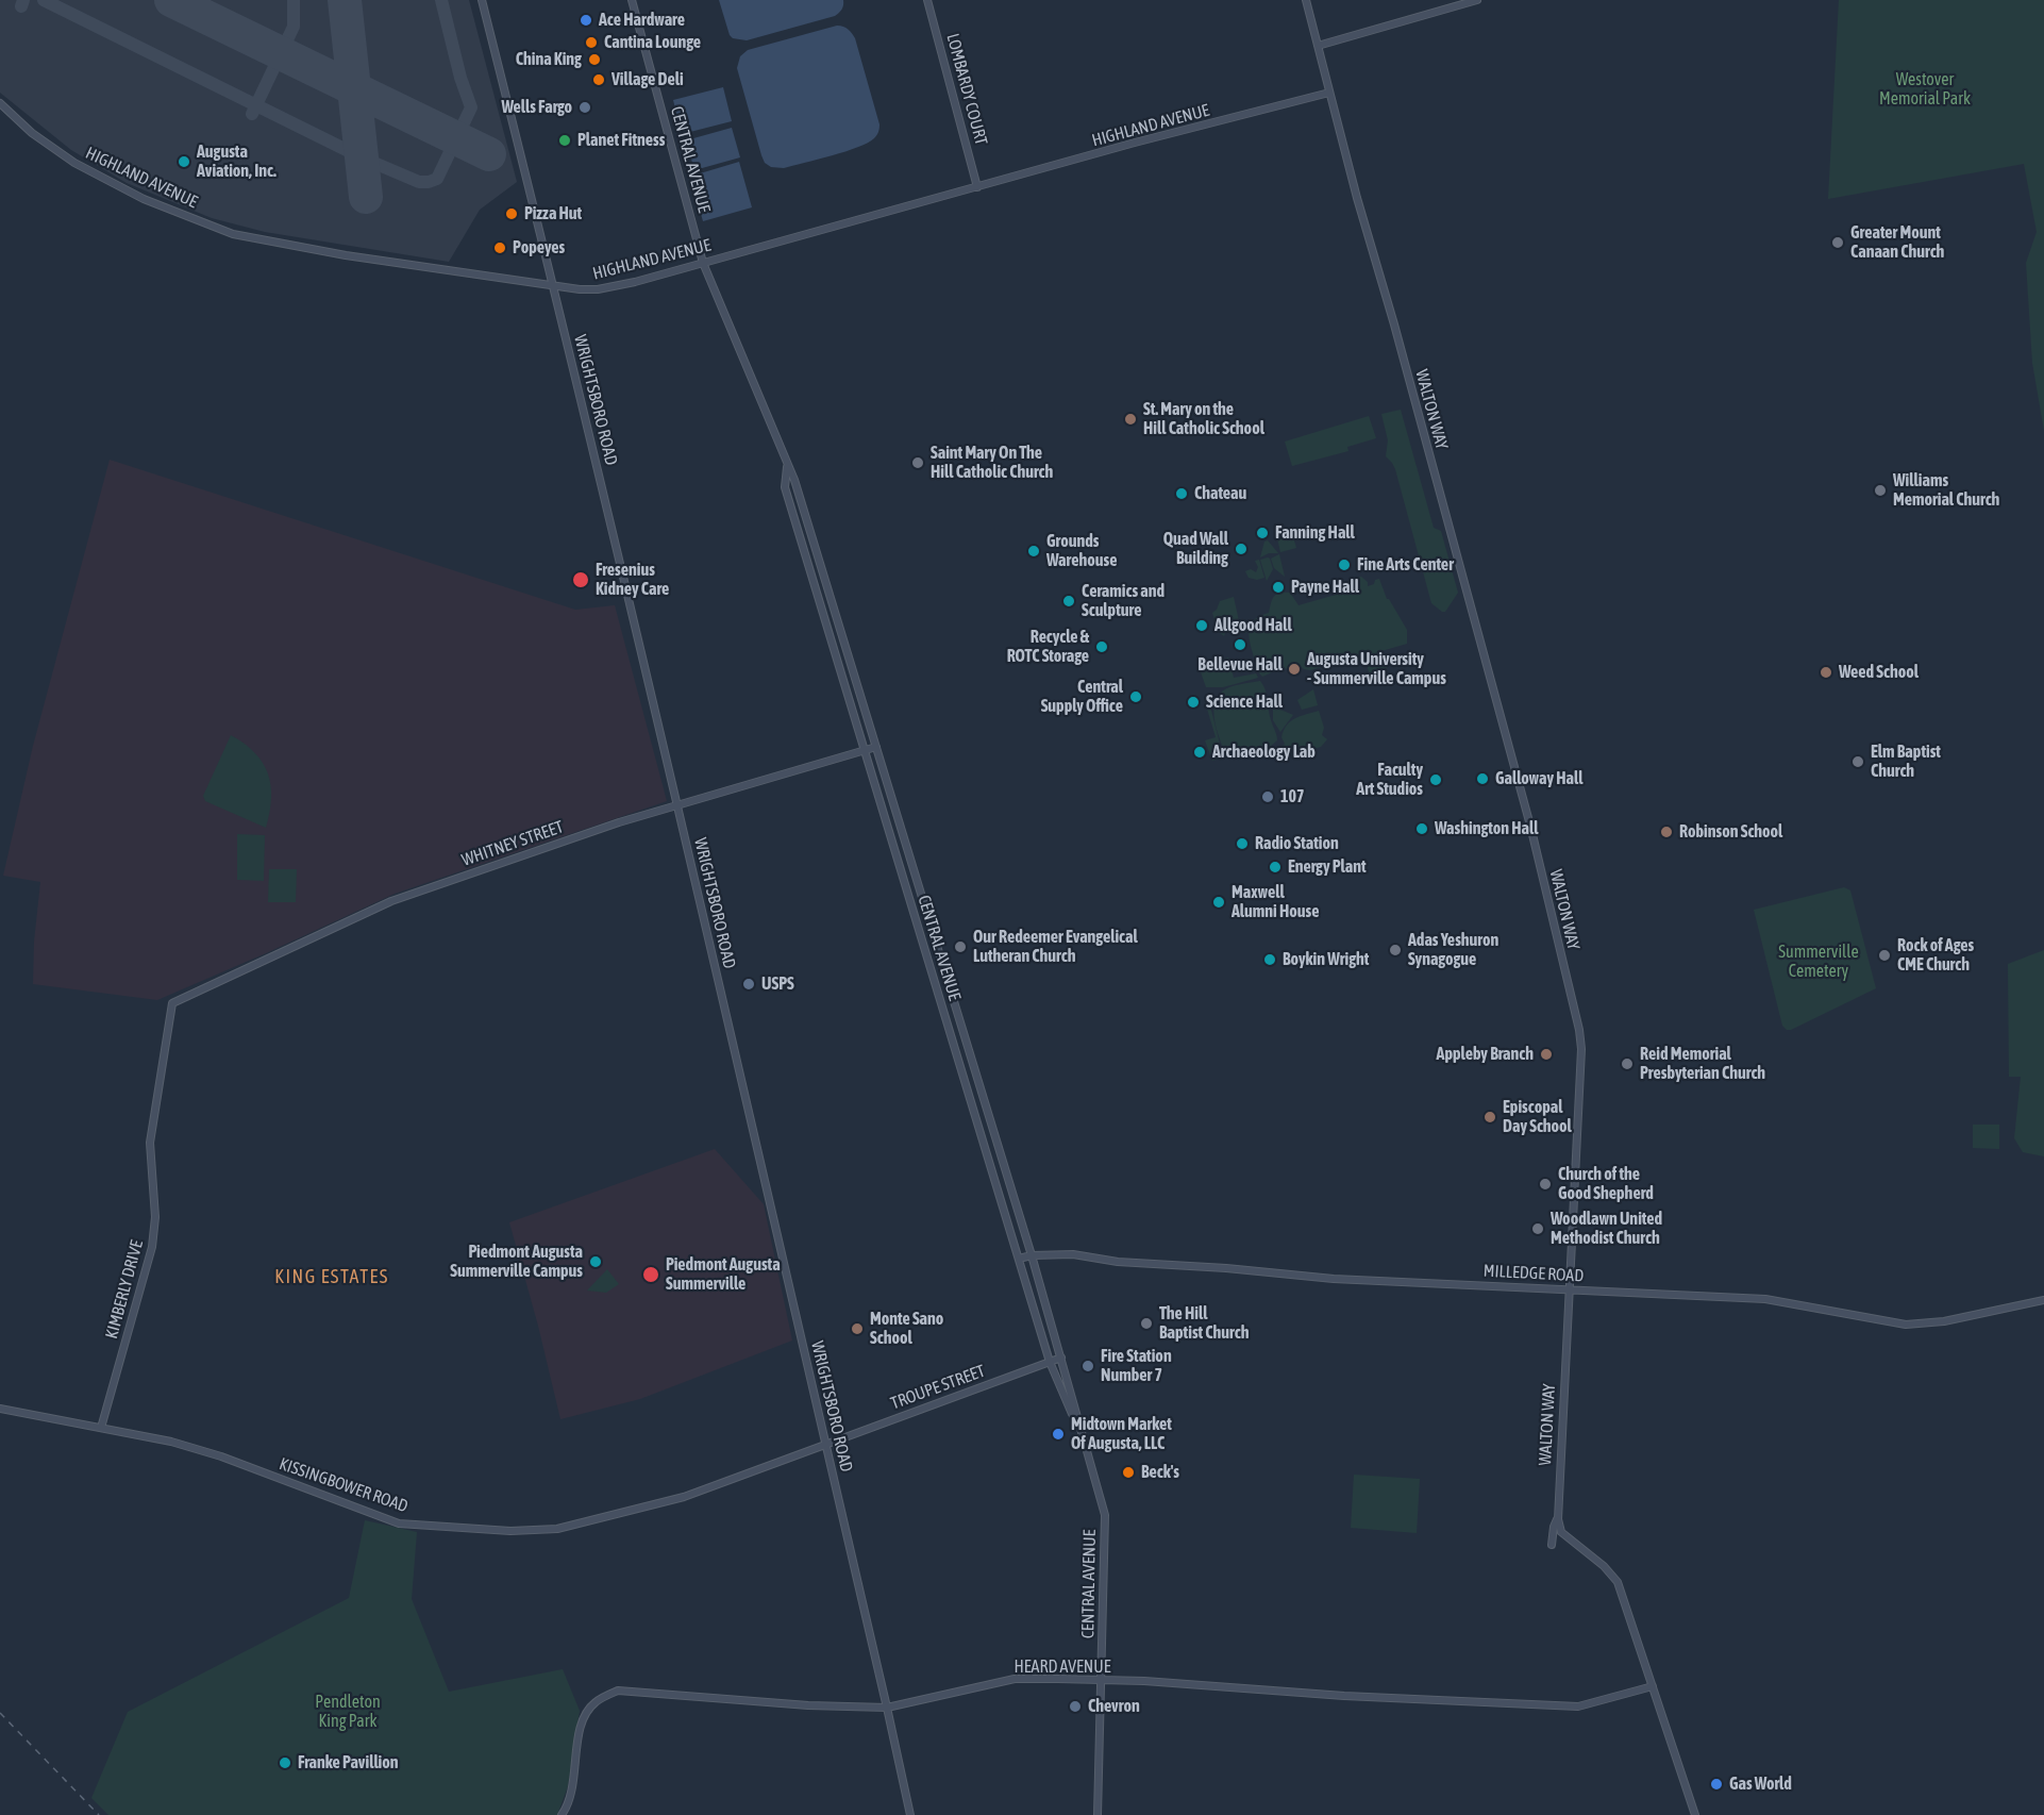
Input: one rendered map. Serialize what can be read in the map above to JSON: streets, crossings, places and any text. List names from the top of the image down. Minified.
{"streets":{"main road":["LOMBARDY COURT","HIGHLAND AVENUE","CENTRAL AVENUE","WRIGHTSBORO ROAD","WALTON WAY","WHITNEY STREET","MILLEDGE ROAD","KIMBERLY DRIVE","TROUPE STREET","KISSINGBOWER ROAD","HEARD AVENUE"]},"crossings":[["LOMBARDY COURT","HIGHLAND AVENUE"],["HIGHLAND AVENUE","CENTRAL AVENUE"],["HIGHLAND AVENUE","WRIGHTSBORO ROAD"],["HIGHLAND AVENUE","WALTON WAY"],["CENTRAL AVENUE","WHITNEY STREET"],["CENTRAL AVENUE","MILLEDGE ROAD"],["CENTRAL AVENUE","TROUPE STREET"],["CENTRAL AVENUE","HEARD AVENUE"],["WRIGHTSBORO ROAD","WHITNEY STREET"],["WRIGHTSBORO ROAD","TROUPE STREET"],["WRIGHTSBORO ROAD","KISSINGBOWER ROAD"],["WRIGHTSBORO ROAD","HEARD AVENUE"],["WALTON WAY","MILLEDGE ROAD"],["WHITNEY STREET","KIMBERLY DRIVE"],["KIMBERLY DRIVE","KISSINGBOWER ROAD"],["TROUPE STREET","KISSINGBOWER ROAD"]],"districts":["KING ESTATES"],"parks":["Westover Memorial Park","Summerville Cemetery","Pendleton King Park"],"places":["Ace Hardware","Cantina Lounge","China King","Village Deli","Wells Fargo","Planet Fitness","Augusta Aviation, Inc.","Pizza Hut","Greater Mount Canaan Church","Popeyes","St. Mary on the Hill Catholic School","Saint Mary On The Hill Catholic Church","Williams Memorial Church","Chateau","Fanning Hall","Quad Wall Building","Grounds Warehouse","Fine Arts Center","Fresenius Kidney Care","Payne Hall","Ceramics and Sculpture","Allgood Hall","Bellevue Hall","Recycle & ROTC Storage","Augusta University - Summerville Campus","Weed School","Central Supply Office","Science Hall","Archaeology Lab","Elm Baptist Church","Galloway Hall","Faculty Art Studios","107","Washington Hall","Robinson School","Radio Station","Energy Plant","Maxwell Alumni House","Our Redeemer Evangelical Lutheran Church","Adas Yeshuron Synagogue","Rock of Ages CME Church","Boykin Wright","USPS","Appleby Branch","Reid Memorial Presbyterian Church","Episcopal Day School","Church of the Good Shepherd","Woodlawn United Methodist Church","Piedmont Augusta Summerville Campus","Piedmont Augusta Summerville","The Hill Baptist Church","Monte Sano School","Fire Station Number 7","Midtown Market Of Augusta, LLC","Beck's","Chevron","Franke Pavillion","Gas World"]}
